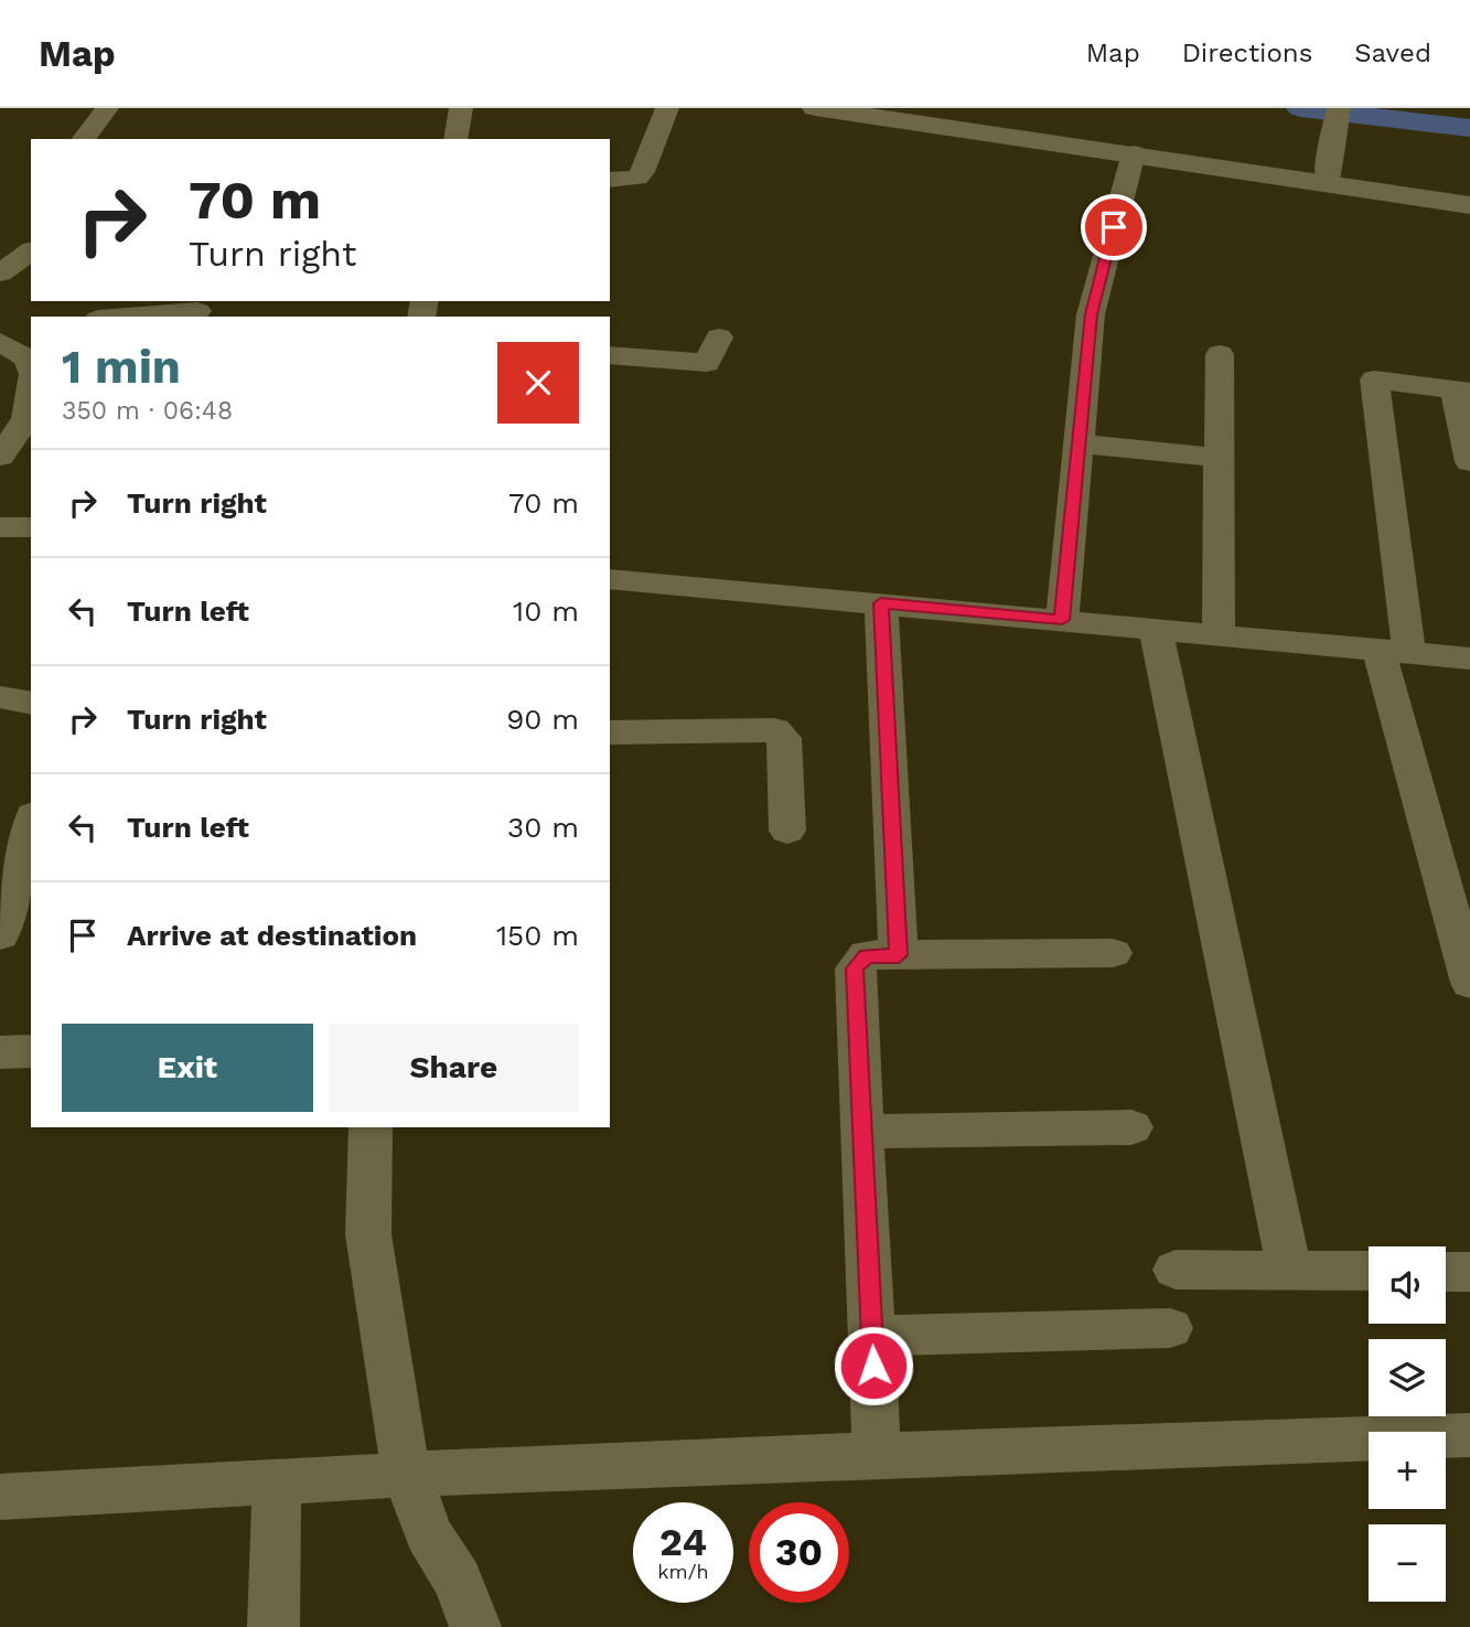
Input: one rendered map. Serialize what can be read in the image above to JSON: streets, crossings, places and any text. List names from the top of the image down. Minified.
{"page":{"header":"Map","nav":["Map","Directions","Saved"],"turn":["70 m","Turn right"],"heading":["1 min","350 m · 06:48"],"list":[{"name":"Turn right","value":"70 m"},{"name":"Turn left","value":"10 m"},{"name":"Turn right","value":"90 m"},{"name":"Turn left","value":"30 m"},{"name":"Arrive at destination","value":"150 m"}],"buttons":["Exit","Share"],"map_buttons":["+","−"],"speed":"24 km/h","limit":"30"}}
